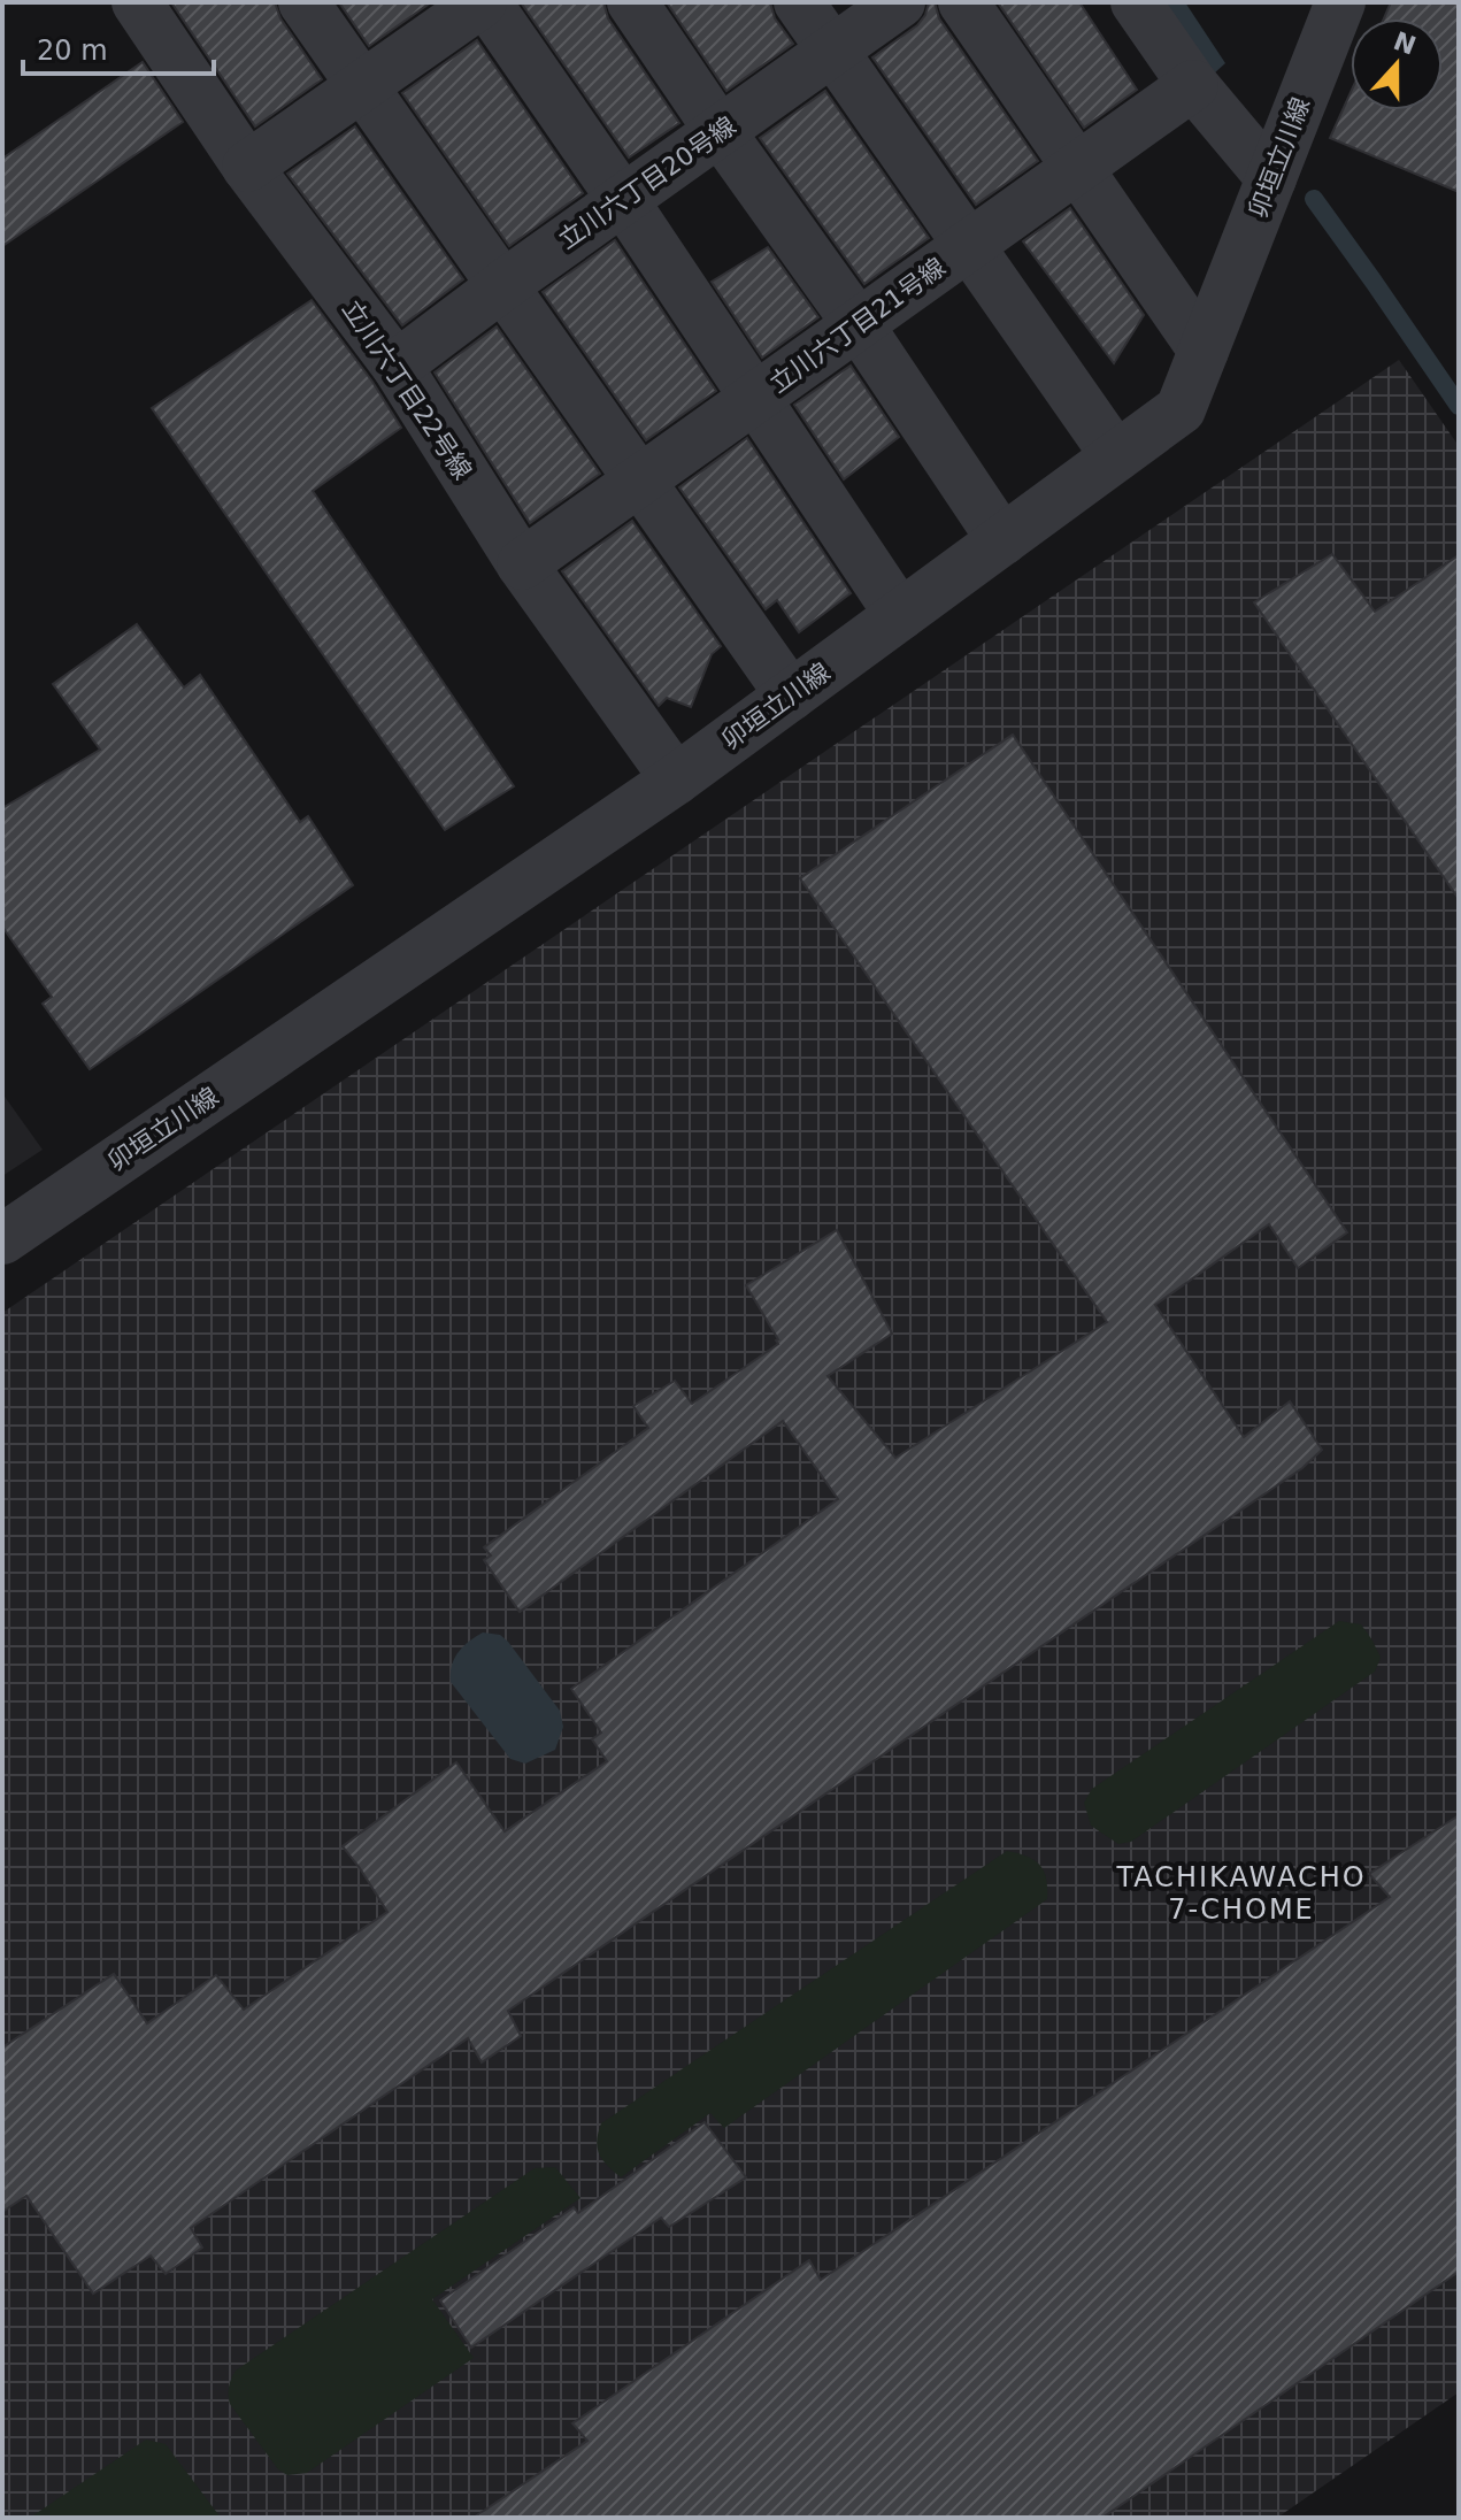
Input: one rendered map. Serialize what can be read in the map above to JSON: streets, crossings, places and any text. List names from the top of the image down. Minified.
{"streets":{"street":["卯垣立川線","立川六丁目20号線","立川六丁目21号線","立川六丁目22号線"]},"crossings":[["卯垣立川線","立川六丁目22号線"],["立川六丁目20号線","立川六丁目22号線"],["立川六丁目21号線","立川六丁目22号線"]],"districts":["TACHIKAWACHO 7-CHOME"],"scale_bar":"20 m","north":"top"}
